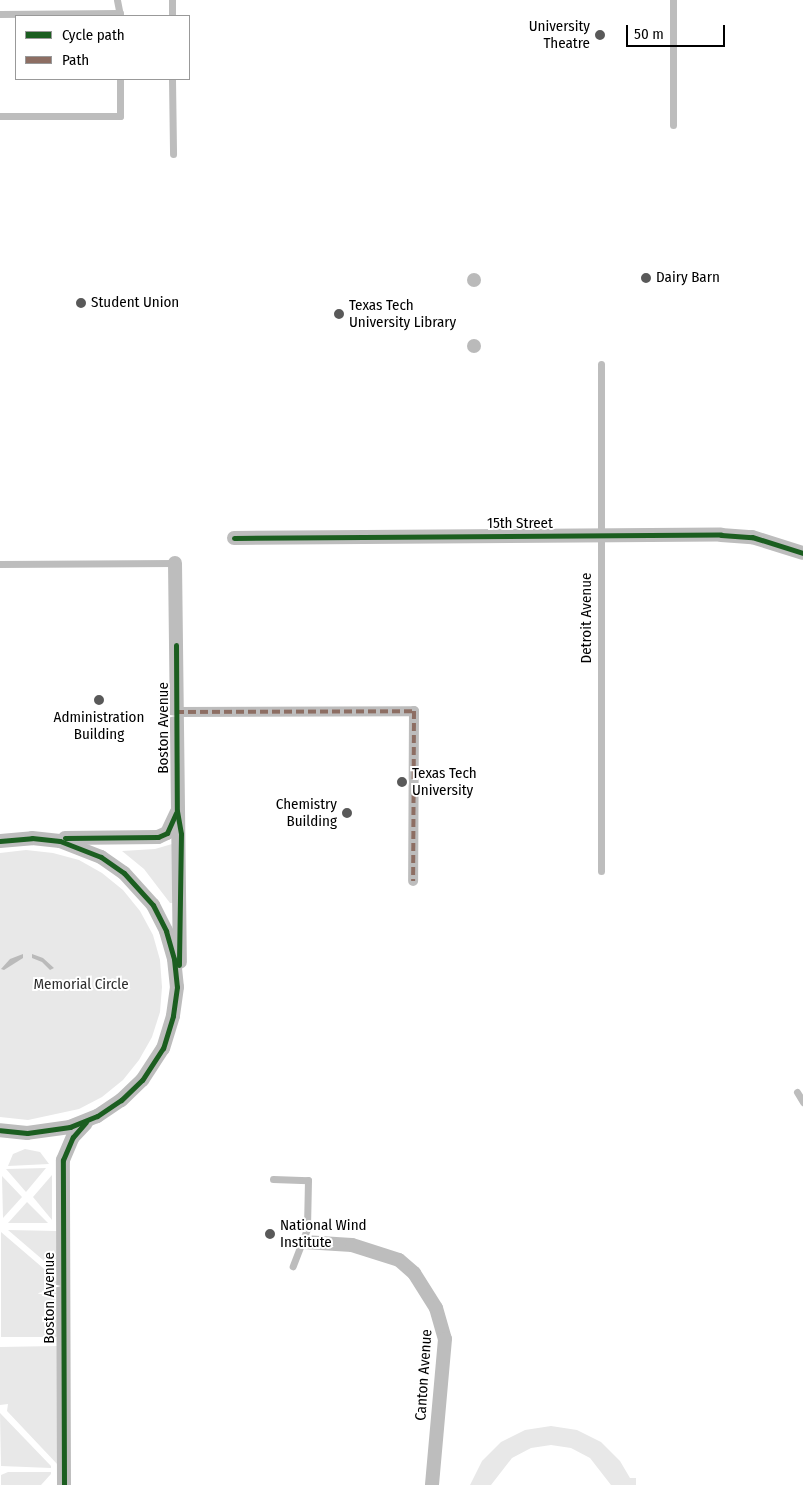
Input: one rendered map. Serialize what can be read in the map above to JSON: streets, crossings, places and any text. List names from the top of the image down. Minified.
{"streets":{"street":["15th Street","Boston Avenue","Canton Avenue"],"lane":["Detroit Avenue"]},"crossings":[["15th Street","Detroit Avenue"]],"parks":["Memorial Circle"],"places":["University Theatre","Dairy Barn","Student Union","Texas Tech University Library","Administration Building","Texas Tech University","Chemistry Building","National Wind Institute"],"legend":["Cycle path","Path"],"scale_bar":"50 m"}
